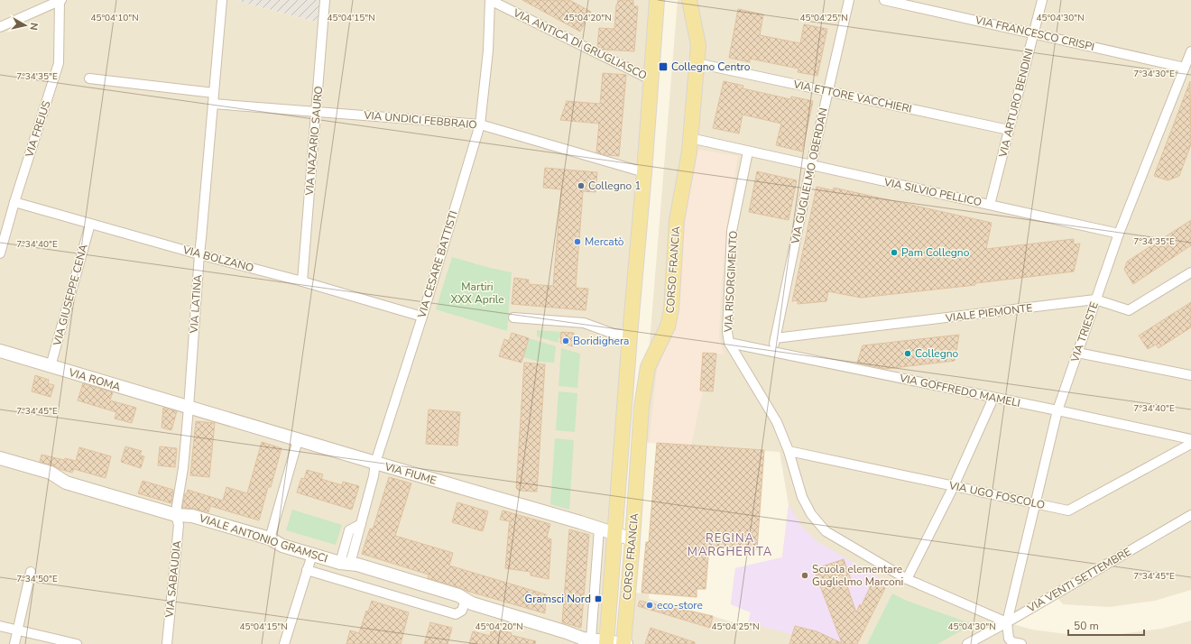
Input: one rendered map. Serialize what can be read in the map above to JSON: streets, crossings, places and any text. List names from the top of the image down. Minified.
{"streets":{"main road":["CORSO FRANCIA"],"street":["VIA FRANCESCO CRISPI","VIA ANTICA DI GRUGLIASCO","VIA ETTORE VACCHIERI","VIA ARTURO BENDINI","VIA UNDICI FEBBRAIO","VIA FREJUS","VIA NAZARIO SAURO","VIA GUGLIELMO OBERDAN","VIA SILVIO PELLICO","VIA BOLZANO","VIA CESARE BATTISTI","VIA RISORGIMENTO","VIA GIUSEPPE CENA","VIA LATINA","VIALE PIEMONTE","VIA TRIESTE","VIA ROMA","VIA GOFFREDO MAMELI","VIA FIUME","VIA UGO FOSCOLO","VIALE ANTONIO GRAMSCI","VIA SABAUDIA","VIA VENTI SETTEMBRE"]},"crossings":[["VIA FRANCESCO CRISPI","VIA ARTURO BENDINI"],["VIA FRANCESCO CRISPI","VIA TRIESTE"],["VIA ANTICA DI GRUGLIASCO","VIA CESARE BATTISTI"],["VIA ANTICA DI GRUGLIASCO","CORSO FRANCIA"],["VIA ETTORE VACCHIERI","VIA ARTURO BENDINI"],["VIA ETTORE VACCHIERI","VIA GUGLIELMO OBERDAN"],["VIA ETTORE VACCHIERI","CORSO FRANCIA"],["VIA ARTURO BENDINI","VIA SILVIO PELLICO"],["VIA UNDICI FEBBRAIO","VIA NAZARIO SAURO"],["VIA UNDICI FEBBRAIO","VIA CESARE BATTISTI"],["VIA UNDICI FEBBRAIO","CORSO FRANCIA"],["VIA UNDICI FEBBRAIO","VIA LATINA"],["VIA FREJUS","VIA BOLZANO"],["VIA NAZARIO SAURO","VIA BOLZANO"],["VIA GUGLIELMO OBERDAN","VIA SILVIO PELLICO"],["VIA GUGLIELMO OBERDAN","VIALE PIEMONTE"],["VIA GUGLIELMO OBERDAN","VIA GOFFREDO MAMELI"],["VIA SILVIO PELLICO","VIA RISORGIMENTO"],["VIA SILVIO PELLICO","VIA TRIESTE"],["VIA BOLZANO","VIA CESARE BATTISTI"],["VIA BOLZANO","VIA GIUSEPPE CENA"],["VIA BOLZANO","VIA LATINA"],["VIA CESARE BATTISTI","VIA FIUME"],["VIA CESARE BATTISTI","VIALE ANTONIO GRAMSCI"],["CORSO FRANCIA","VIA FIUME"],["CORSO FRANCIA","VIALE ANTONIO GRAMSCI"],["VIA RISORGIMENTO","VIA TRIESTE"],["VIA RISORGIMENTO","VIA GOFFREDO MAMELI"],["VIA RISORGIMENTO","VIA UGO FOSCOLO"],["VIA RISORGIMENTO","VIA VENTI SETTEMBRE"],["VIA GIUSEPPE CENA","VIA ROMA"],["VIA LATINA","VIA ROMA"],["VIA LATINA","VIA FIUME"],["VIA LATINA","VIALE ANTONIO GRAMSCI"],["VIA LATINA","VIA SABAUDIA"],["VIALE PIEMONTE","VIA TRIESTE"],["VIA TRIESTE","VIA GOFFREDO MAMELI"],["VIA TRIESTE","VIA UGO FOSCOLO"],["VIA TRIESTE","VIA VENTI SETTEMBRE"],["VIA ROMA","VIA FIUME"],["VIALE ANTONIO GRAMSCI","VIA SABAUDIA"]],"districts":["REGINA MARGHERITA"],"parks":["Martiri XXX Aprile"],"places":{"transit":["Collegno Centro","Gramsci Nord"],"other":["Collegno 1","Mercatò","Pam Collegno","Boridighera","Collegno","Scuola elementare Guglielmo Marconi","eco-store"]},"scale_bar":"50 m","north":"right","coordinates":["45°04'10\"N","45°04'15\"N","45°04'20\"N","45°04'25\"N","45°04'30\"N","7°34'30\"E","7°34'35\"E","7°34'40\"E","7°34'45\"E","7°34'50\"E"]}
